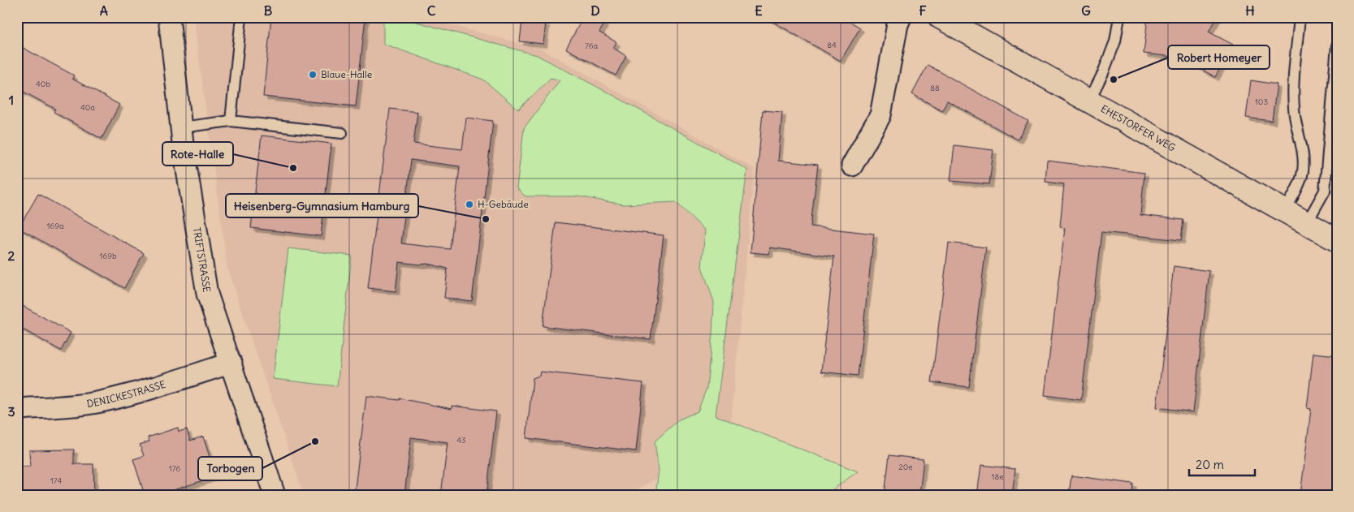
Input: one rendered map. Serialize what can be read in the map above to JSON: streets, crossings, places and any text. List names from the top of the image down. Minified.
{"streets":{"main road":["EHESTORFER WEG"],"street":["TRIFTSTRASSE","DENICKESTRASSE"]},"crossings":[["TRIFTSTRASSE","DENICKESTRASSE"]],"places":["Blaue-Halle","Robert Homeyer","Rote-Halle","H-Gebäude","Heisenberg-Gymnasium Hamburg","Torbogen"],"house_numbers":["84","76a","40b","88","103","40a","169a","169b","43","20e","176","18e","174"],"scale_bar":"20 m","grid":{"columns":["A","B","C","D","E","F","G","H"],"rows":["1","2","3"]}}
